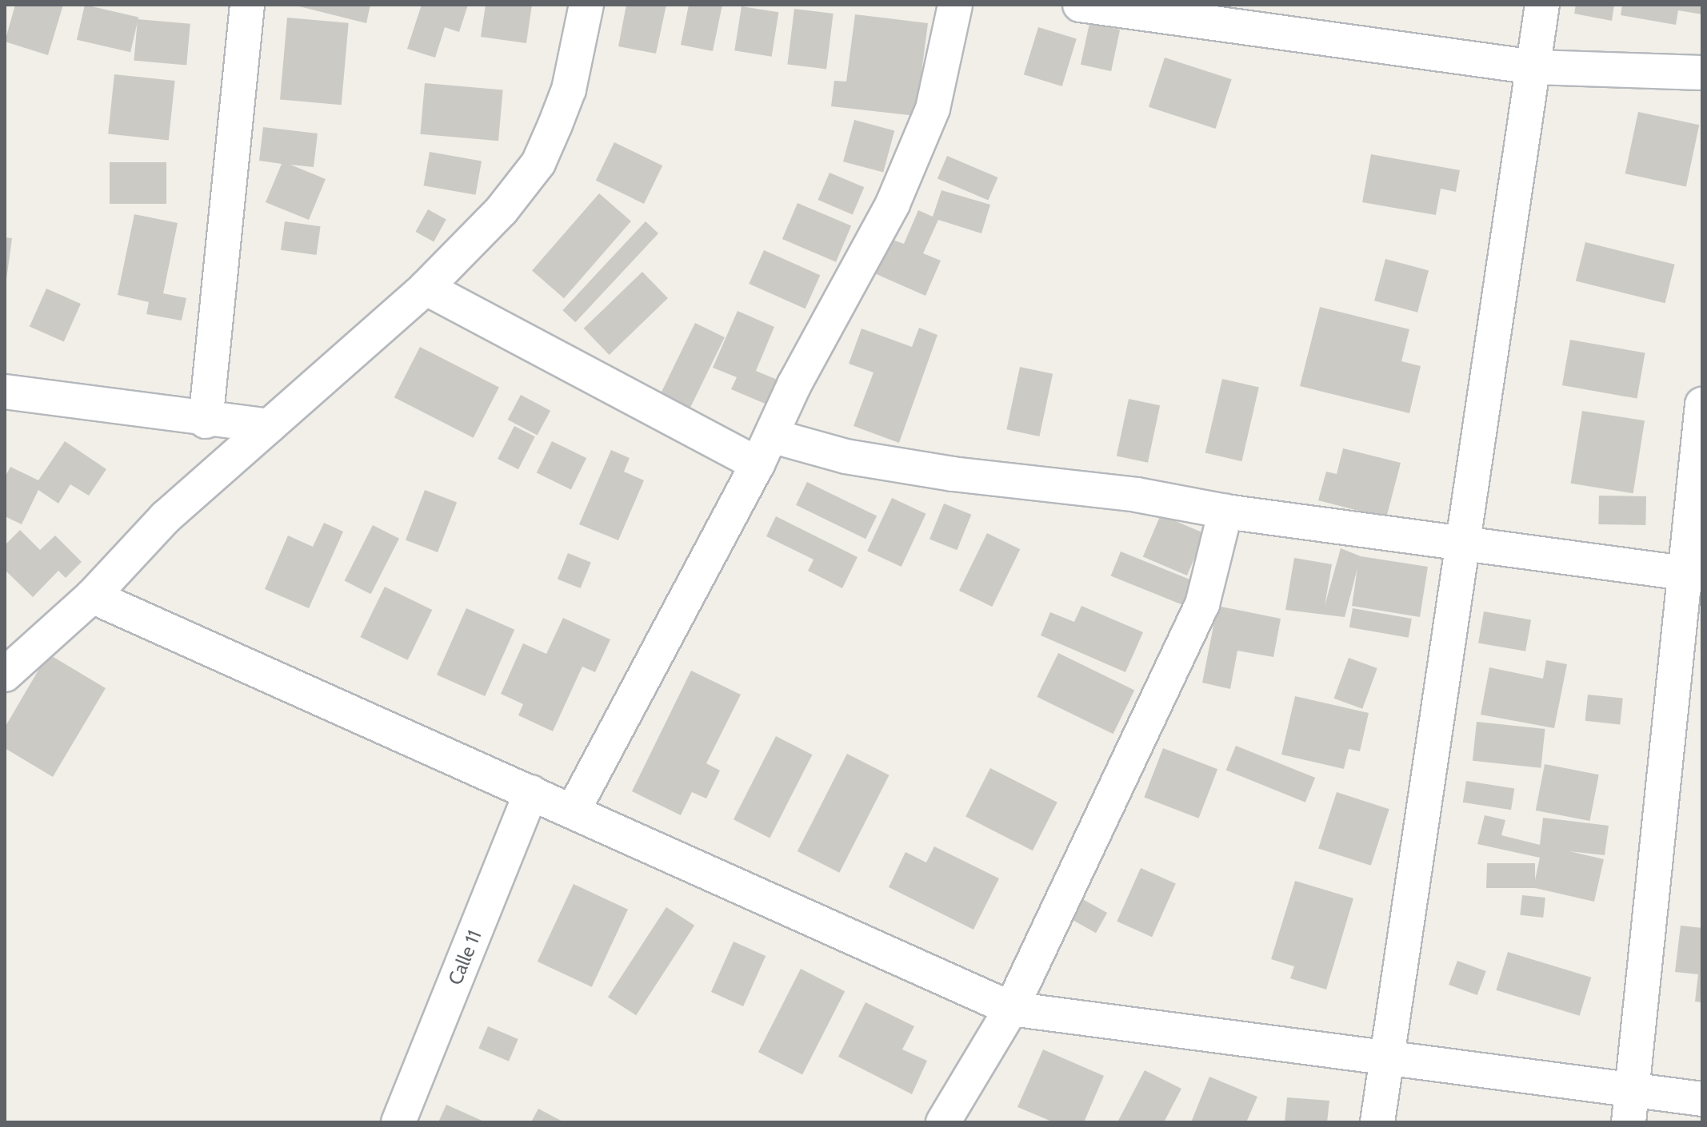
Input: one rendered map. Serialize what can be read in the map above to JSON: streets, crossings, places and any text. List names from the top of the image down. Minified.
{"streets":{"street":["Calle 11"]}}
